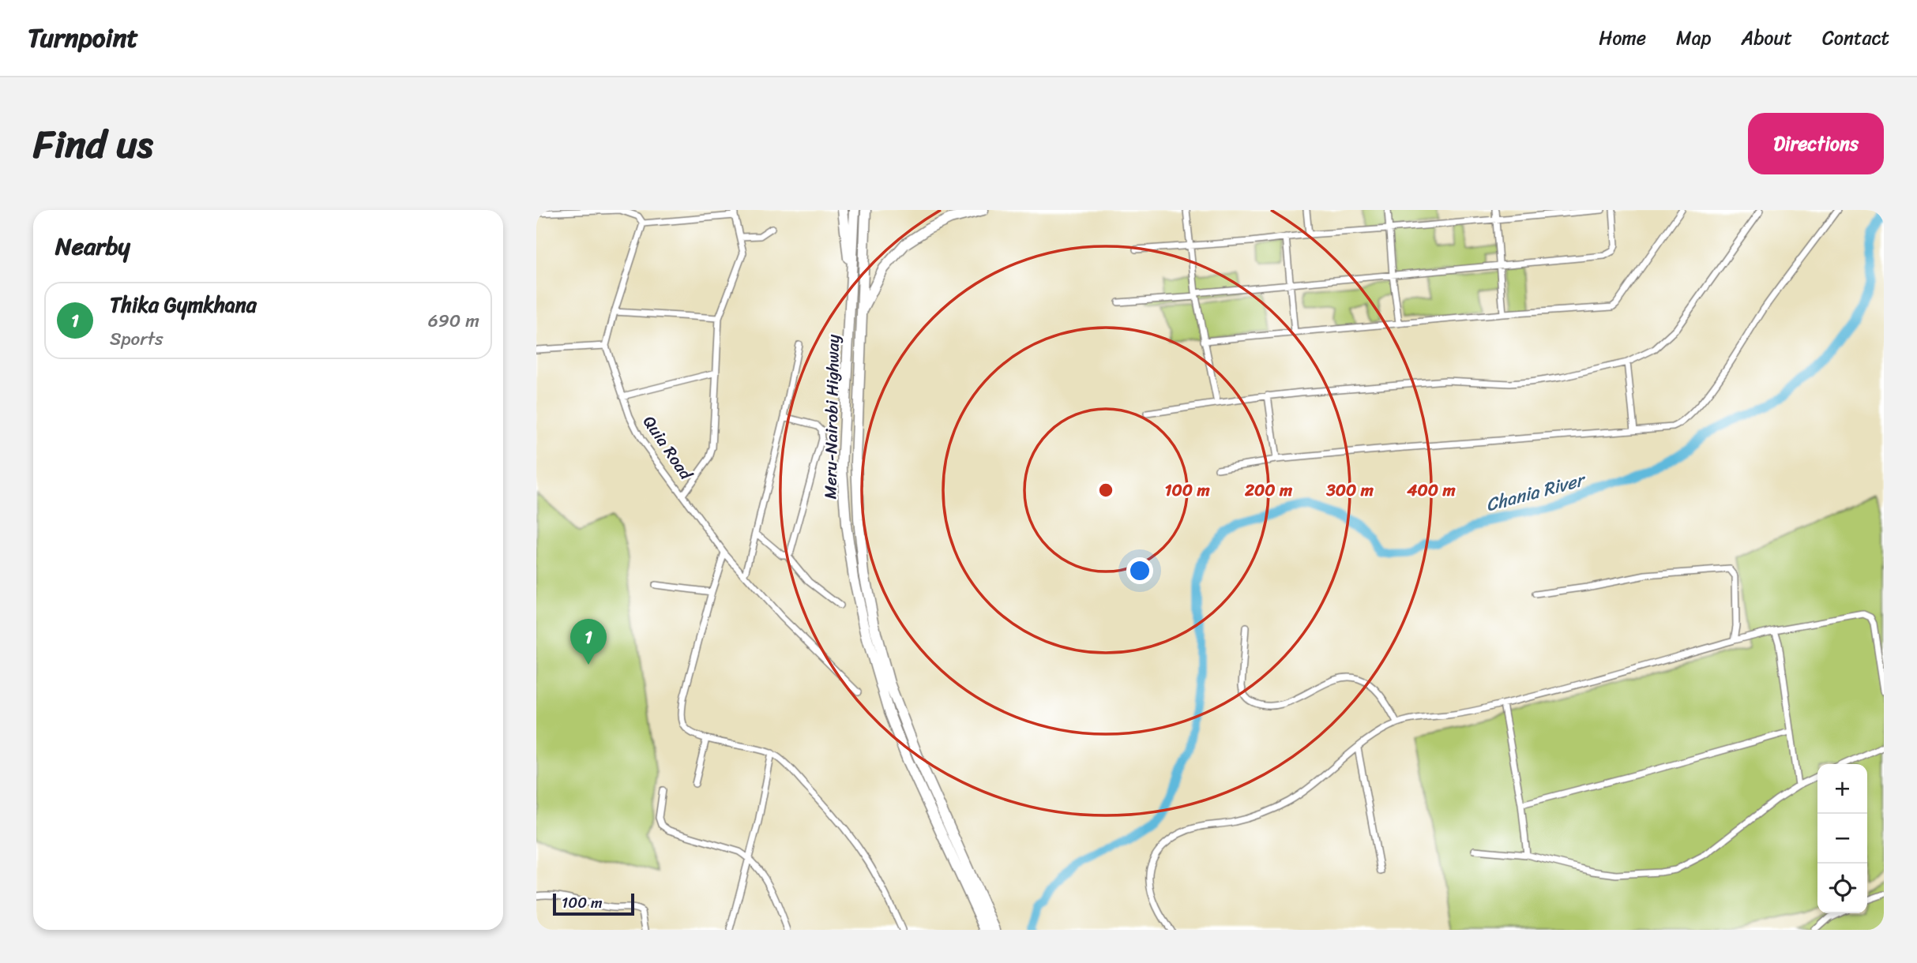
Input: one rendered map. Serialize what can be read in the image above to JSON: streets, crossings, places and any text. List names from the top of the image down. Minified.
{"streets":{"highway":["Meru-Nairobi Highway"],"street":["Quia Road"]},"water":["Chania River"],"scale_bar":"100 m","page":{"header":"Turnpoint","nav":["Home","Map","About","Contact"],"title":"Find us","buttons":"Directions","heading":"Nearby","list":[{"mark":"1","name":"Thika Gymkhana","note":"Sports","value":"690 m"}],"pins":"1","map_buttons":["+","−"],"scale":"100 m"},"rings":["100 m","200 m","300 m","400 m"]}
